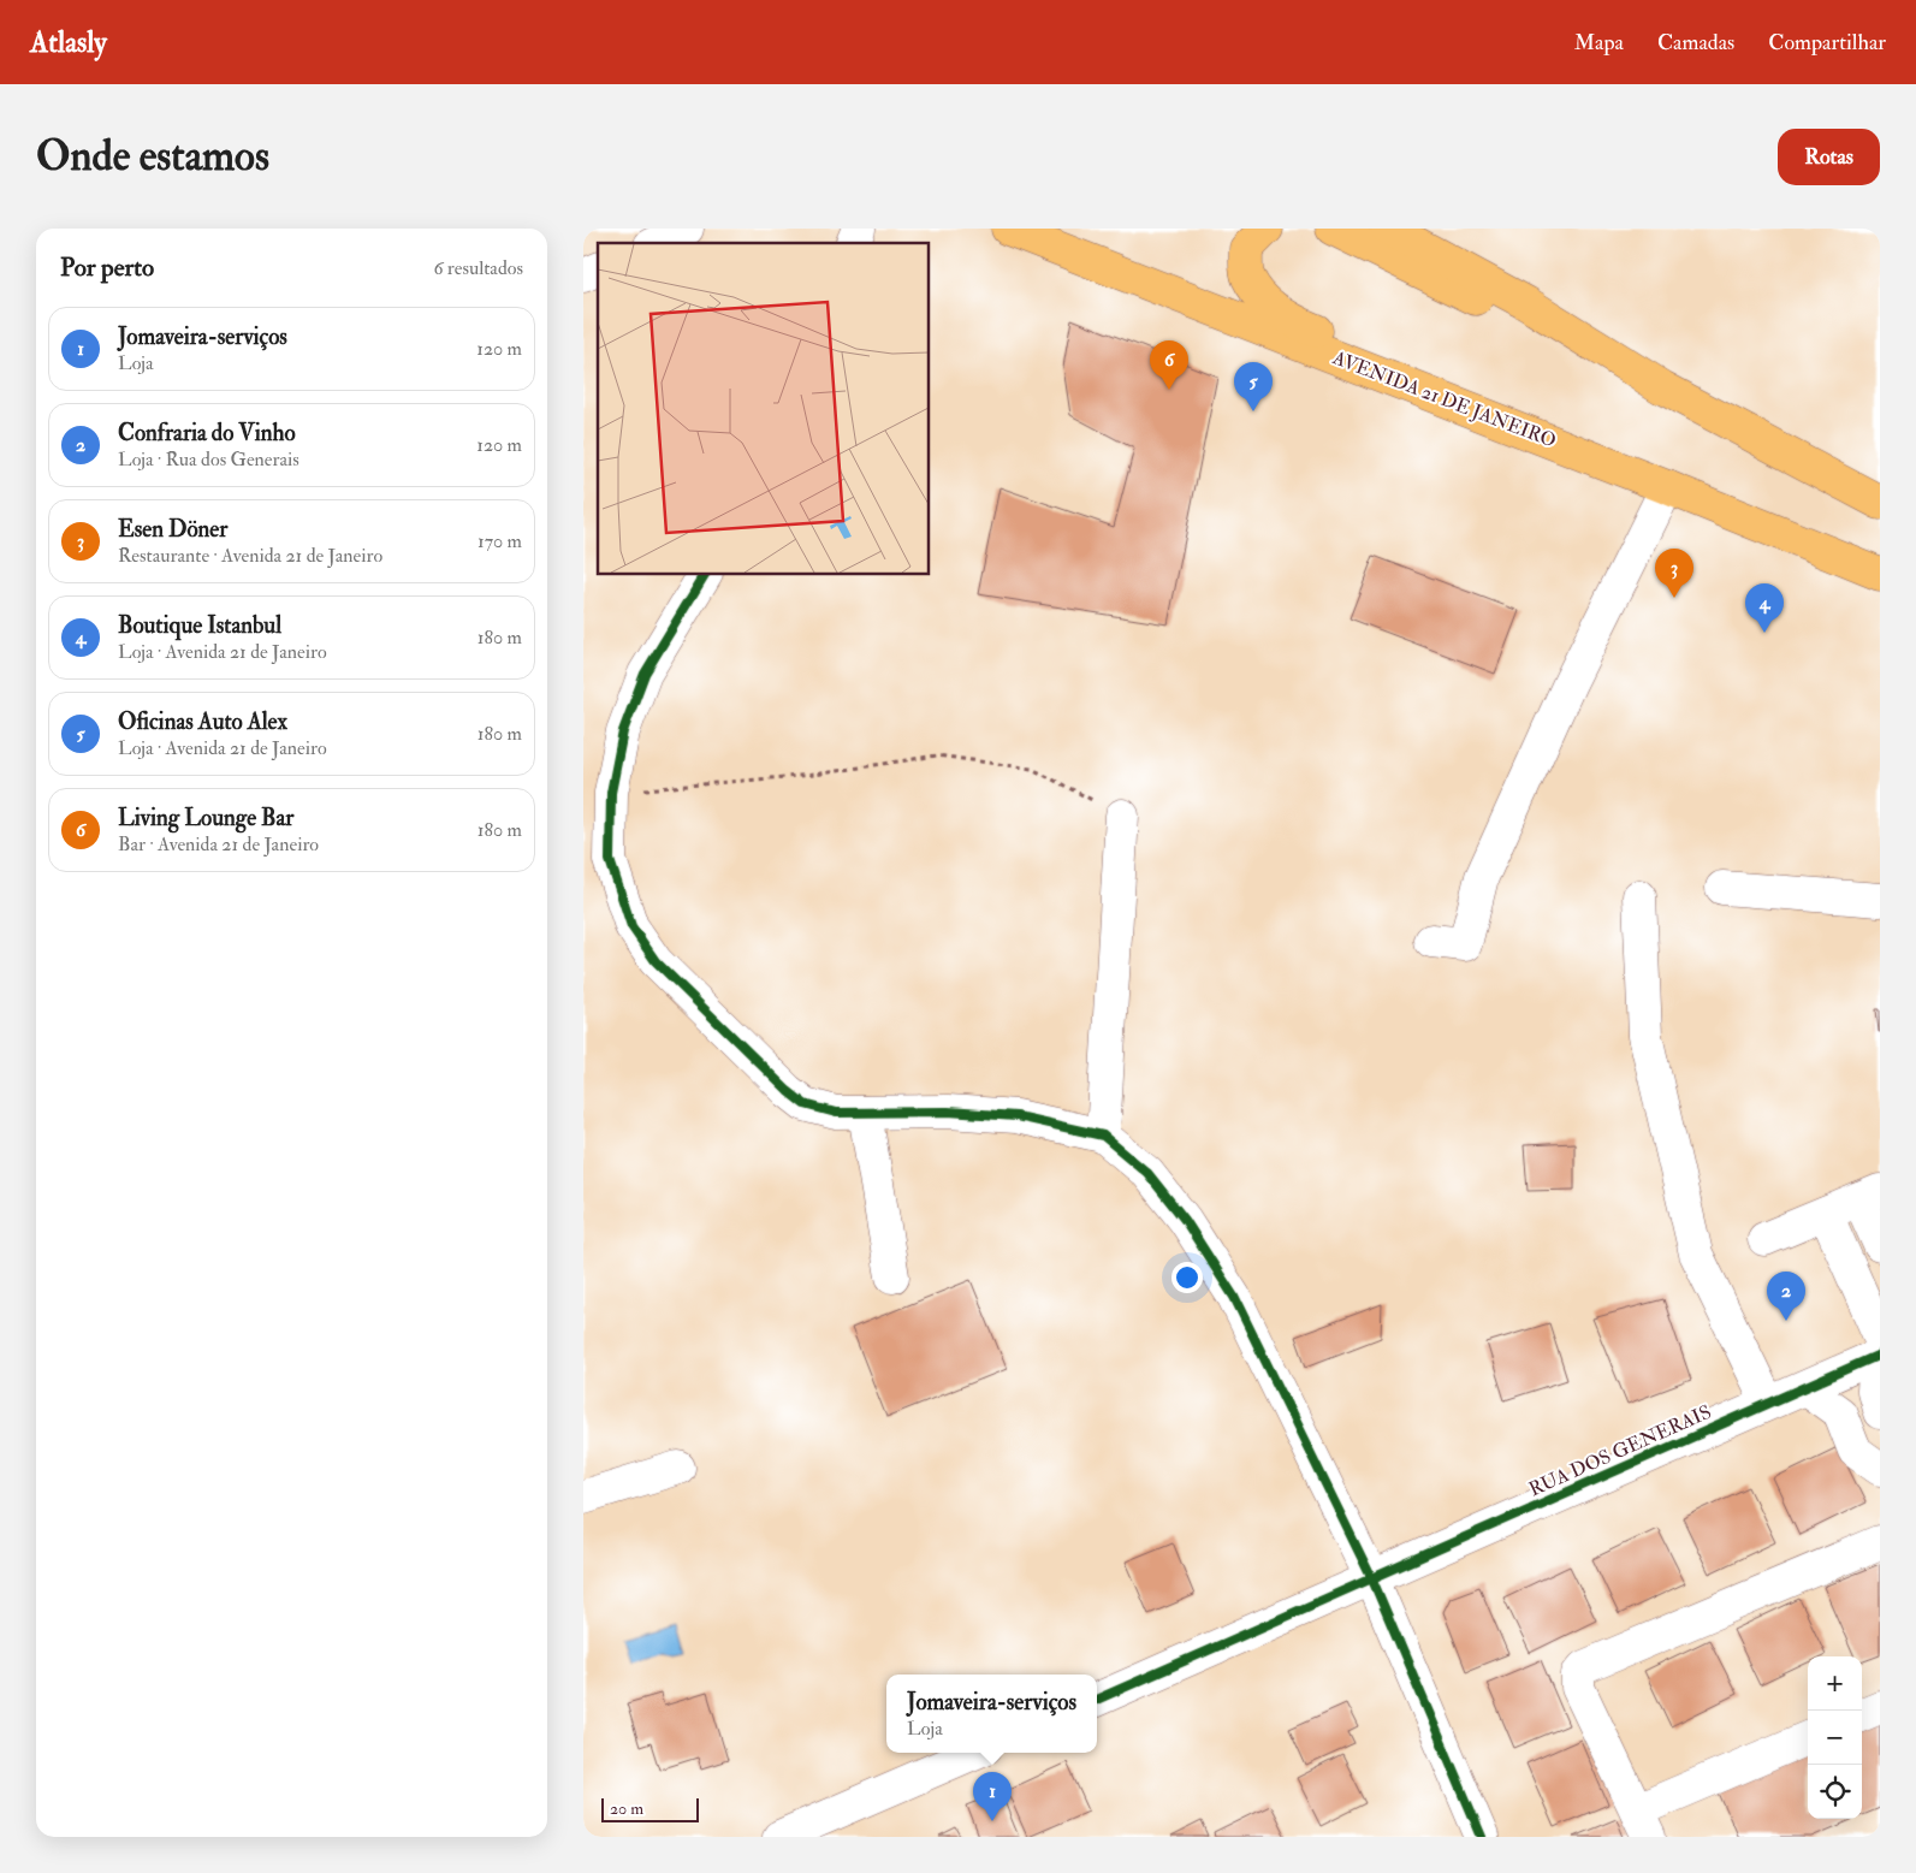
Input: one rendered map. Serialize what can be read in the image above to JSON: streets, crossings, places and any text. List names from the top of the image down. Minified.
{"streets":{"main road":["AVENIDA 21 DE JANEIRO"],"street":["RUA DOS GENERAIS"]},"scale_bar":"20 m","page":{"header":"Atlasly","nav":["Mapa","Camadas","Compartilhar"],"buttons":"Rotas","title":"Onde estamos","heading":["Por perto","6 resultados"],"list":[{"mark":"1","name":"Jomaveira-serviços","note":"Loja","value":"120 m"},{"mark":"2","name":"Confraria do Vinho","note":"Loja · Rua dos Generais","value":"120 m"},{"mark":"3","name":"Esen Döner","note":"Restaurante · Avenida 21 de Janeiro","value":"170 m"},{"mark":"4","name":"Boutique Istanbul","note":"Loja · Avenida 21 de Janeiro","value":"180 m"},{"mark":"5","name":"Oficinas Auto Alex","note":"Loja · Avenida 21 de Janeiro","value":"180 m"},{"mark":"6","name":"Living Lounge Bar","note":"Bar · Avenida 21 de Janeiro","value":"180 m"}],"pins":["6","5","3","4","2","1"],"map_buttons":["+","−"],"popup":["Jomaveira-serviços","Loja"],"scale":"20 m"}}
